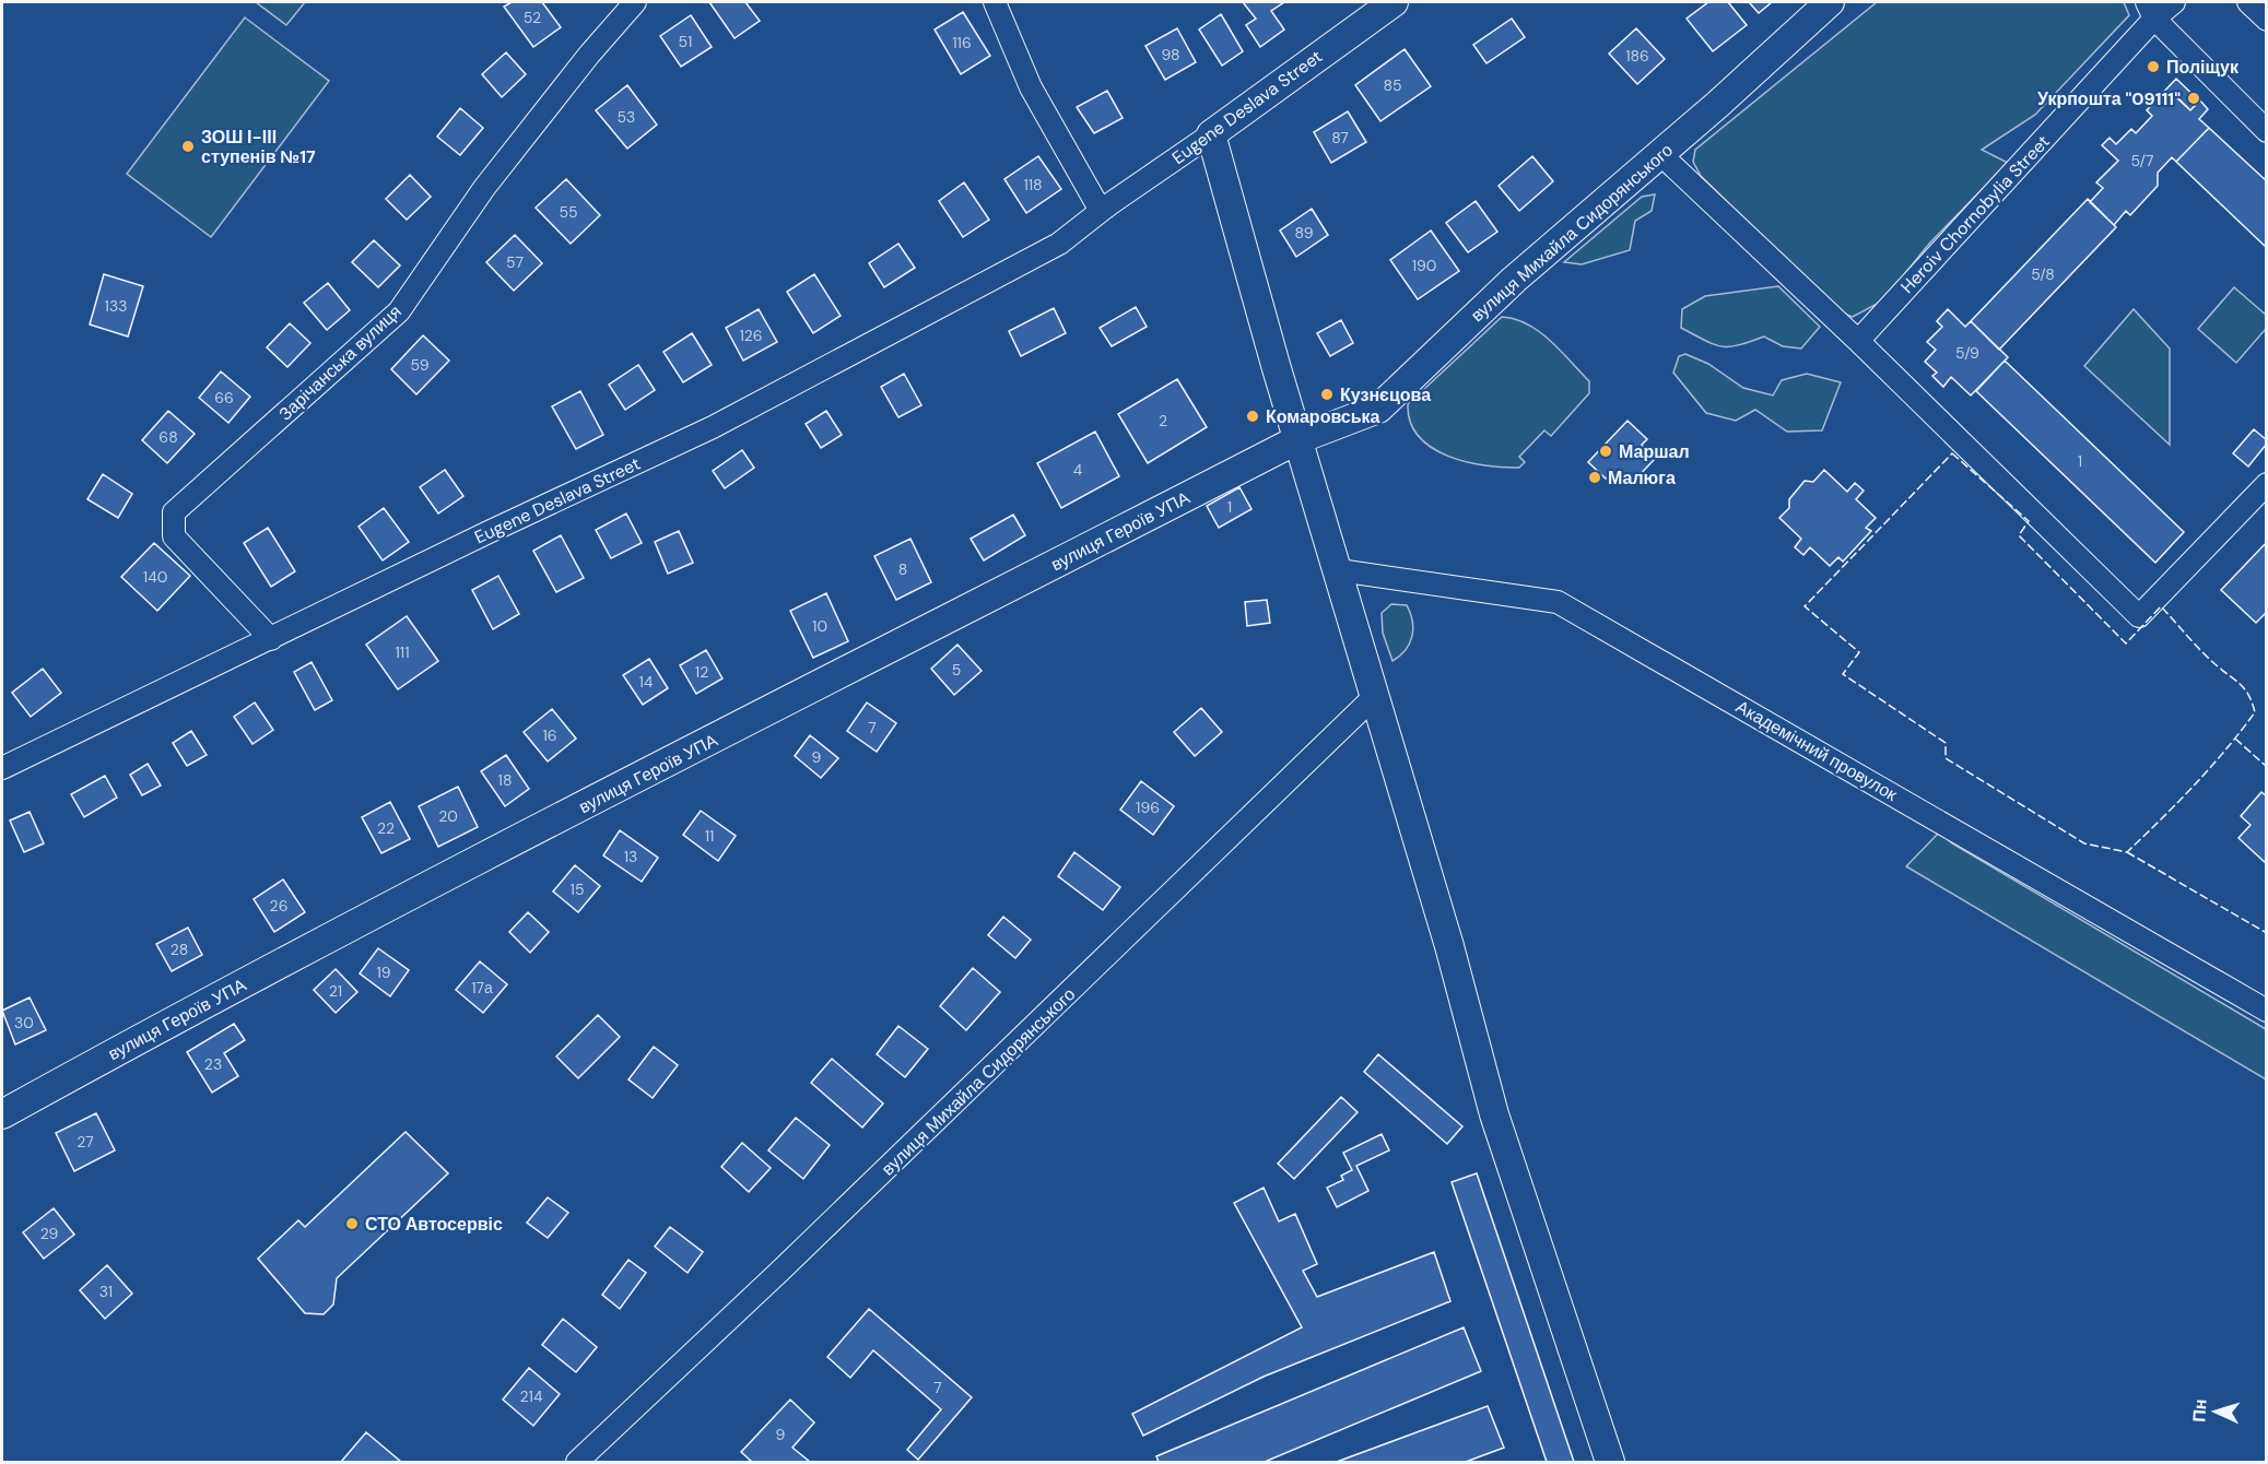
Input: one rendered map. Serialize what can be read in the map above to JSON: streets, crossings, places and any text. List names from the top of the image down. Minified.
{"streets":{"street":["Eugene Deslava Street","Heroiv Chornobylia Street","вулиця Михайла Сидорянського","Зарічанська вулиця","вулиця Героїв УПА","Академічний провулок"]},"crossings":[["Eugene Deslava Street","Зарічанська вулиця"],["вулиця Михайла Сидорянського","вулиця Героїв УПА"]],"places":["Поліщук","Укрпошта \"09111\"","ЗОШ І-ІІІ ступенів №17","Кузнєцова","Комаровська","Маршал","Малюга","СТО Автосервіс"],"house_numbers":["52","51","116","98","186","85","53","87","5/7","118","55","89","57","190","5/8","133","126","5/9","59","66","2","68","1","4","1","8","140","10","111","5","12","14","7","16","9","18","196","20","22","11","13","15","26","28","19","17а","21","30","23","27","29","31","7","214","9"],"north":"left"}
